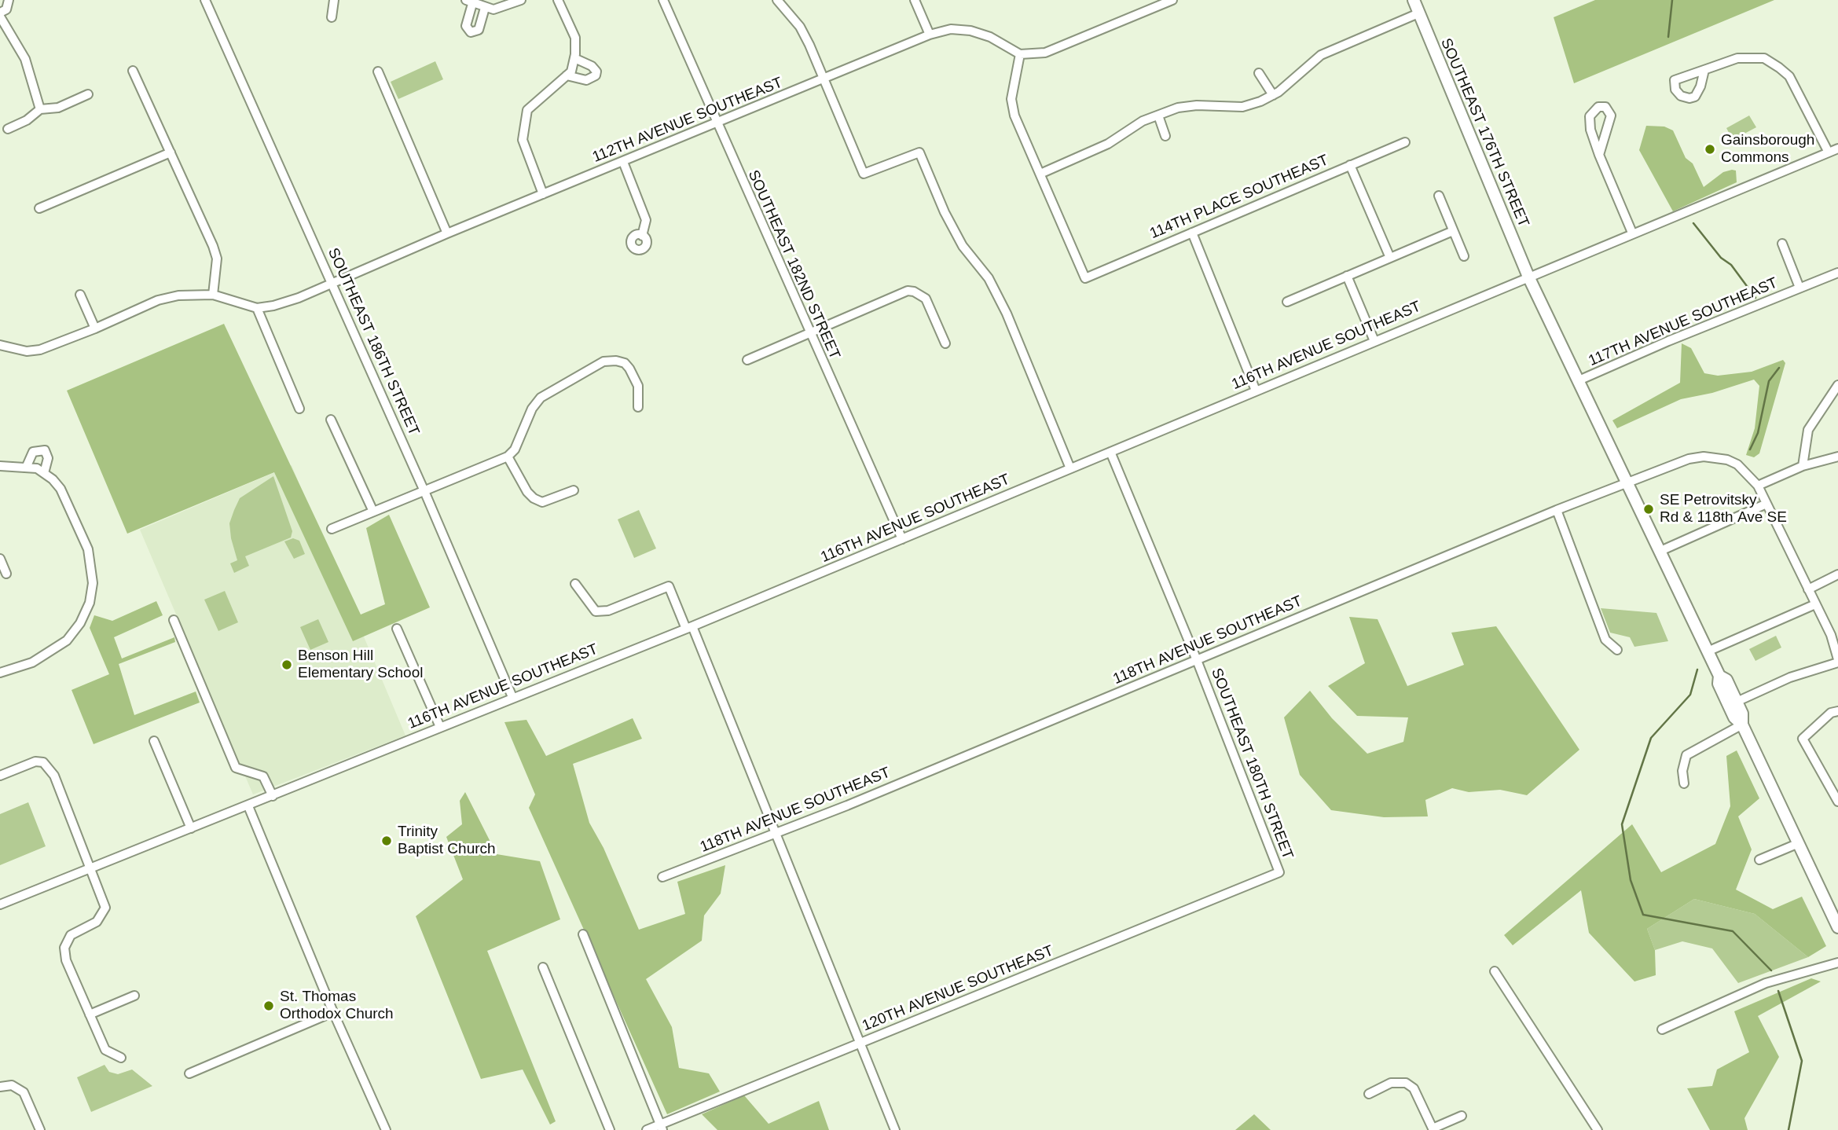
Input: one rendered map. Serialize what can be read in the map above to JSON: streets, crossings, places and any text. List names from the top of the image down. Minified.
{"streets":{"main road":["SOUTHEAST 176TH STREET"],"street":["112TH AVENUE SOUTHEAST","114TH PLACE SOUTHEAST","SOUTHEAST 182ND STREET","117TH AVENUE SOUTHEAST","SOUTHEAST 186TH STREET","116TH AVENUE SOUTHEAST","118TH AVENUE SOUTHEAST","SOUTHEAST 180TH STREET","120TH AVENUE SOUTHEAST"]},"crossings":[["112TH AVENUE SOUTHEAST","SOUTHEAST 182ND STREET"],["112TH AVENUE SOUTHEAST","SOUTHEAST 186TH STREET"],["SOUTHEAST 176TH STREET","117TH AVENUE SOUTHEAST"],["SOUTHEAST 176TH STREET","116TH AVENUE SOUTHEAST"],["SOUTHEAST 176TH STREET","118TH AVENUE SOUTHEAST"],["SOUTHEAST 182ND STREET","116TH AVENUE SOUTHEAST"],["SOUTHEAST 186TH STREET","116TH AVENUE SOUTHEAST"],["116TH AVENUE SOUTHEAST","SOUTHEAST 180TH STREET"],["118TH AVENUE SOUTHEAST","SOUTHEAST 180TH STREET"],["SOUTHEAST 180TH STREET","120TH AVENUE SOUTHEAST"]],"places":["Gainsborough Commons","SE Petrovitsky Rd & 118th Ave SE","Benson Hill Elementary School","Trinity Baptist Church","St. Thomas Orthodox Church"]}
